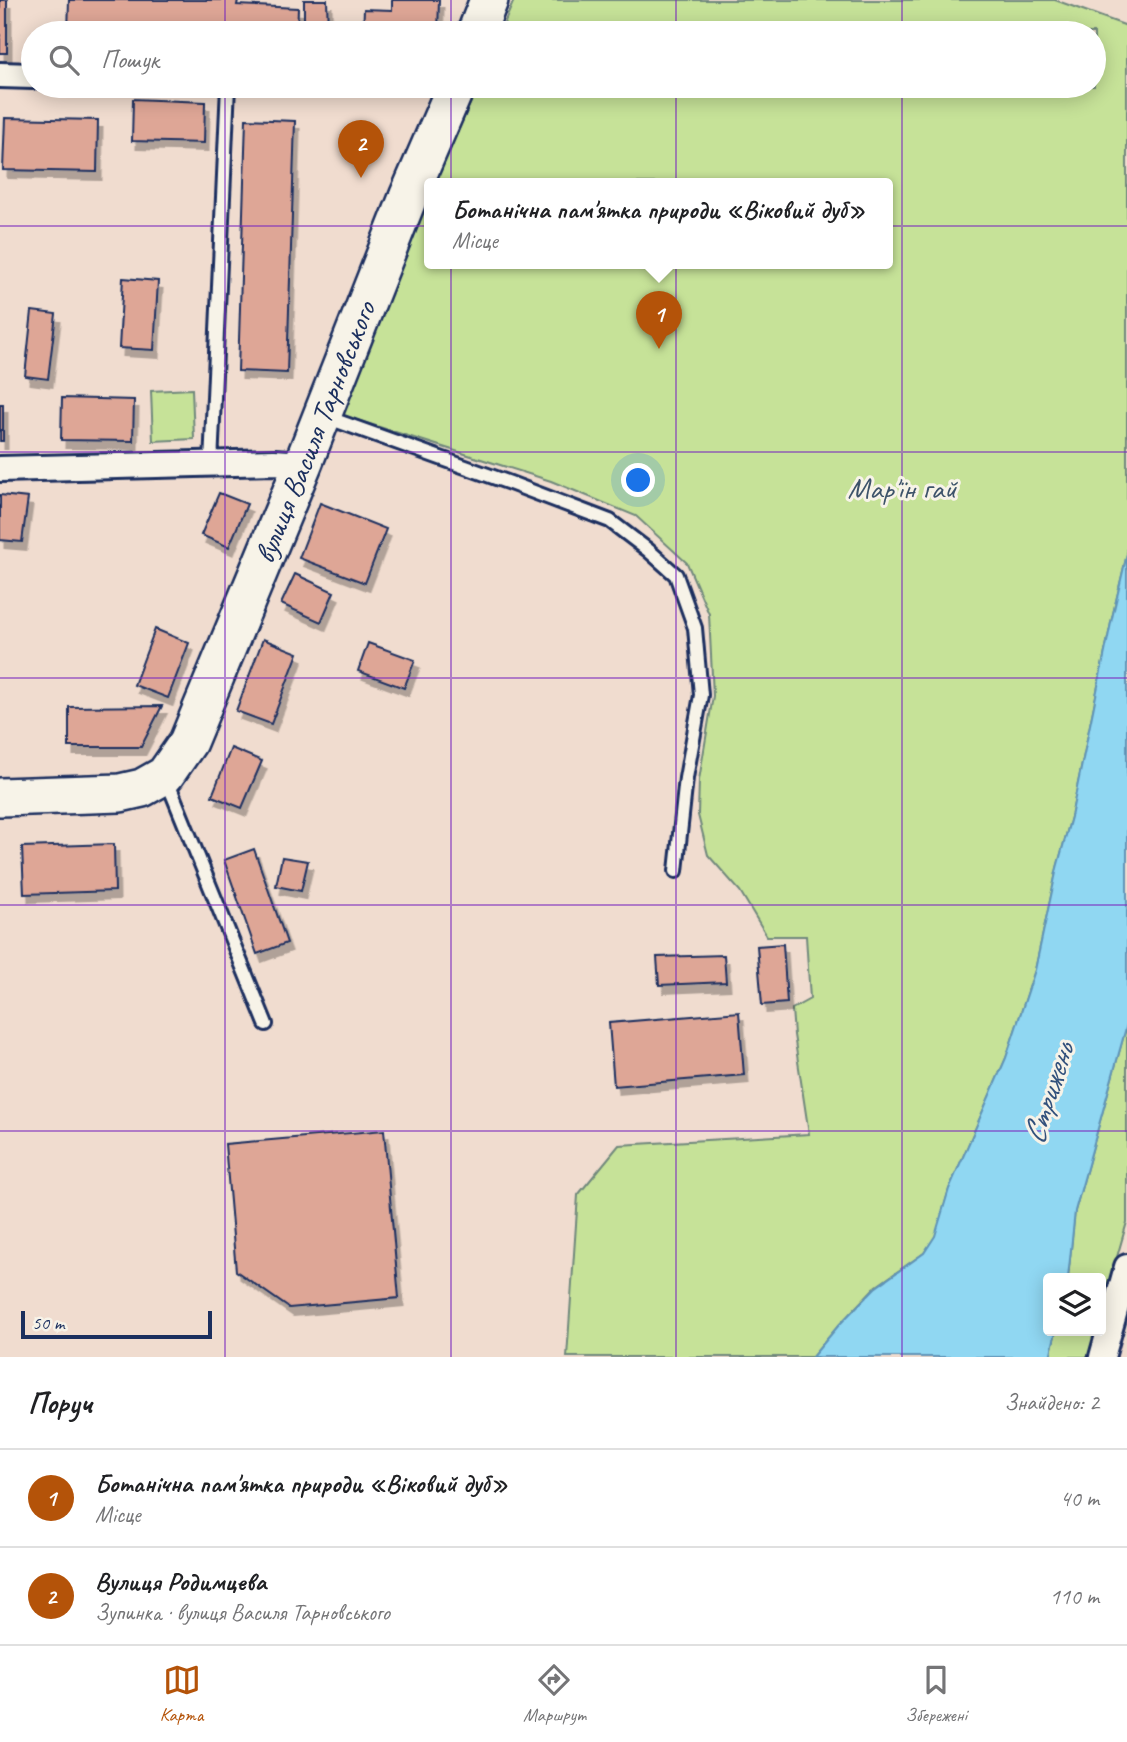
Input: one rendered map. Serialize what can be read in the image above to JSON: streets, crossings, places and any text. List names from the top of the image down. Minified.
{"streets":{"main road":["вулиця Василя Тарновського"]},"water":["Стрижень"],"parks":["Мар'їн гай"],"scale_bar":"50 m","page":{"search":"Пошук","pins":["2","1"],"popup":["Ботанічна пам'ятка природи «Віковий дуб»","Місце"],"scale":"50 m","heading":["Поруч","Знайдено: 2"],"list":[{"mark":"1","name":"Ботанічна пам'ятка природи «Віковий дуб»","note":"Місце","value":"40 m"},{"mark":"2","name":"Вулиця Родимцева","note":"Зупинка · вулиця Василя Тарновського","value":"110 m"}],"nav":["Карта","Маршрут","Збережені"]}}
